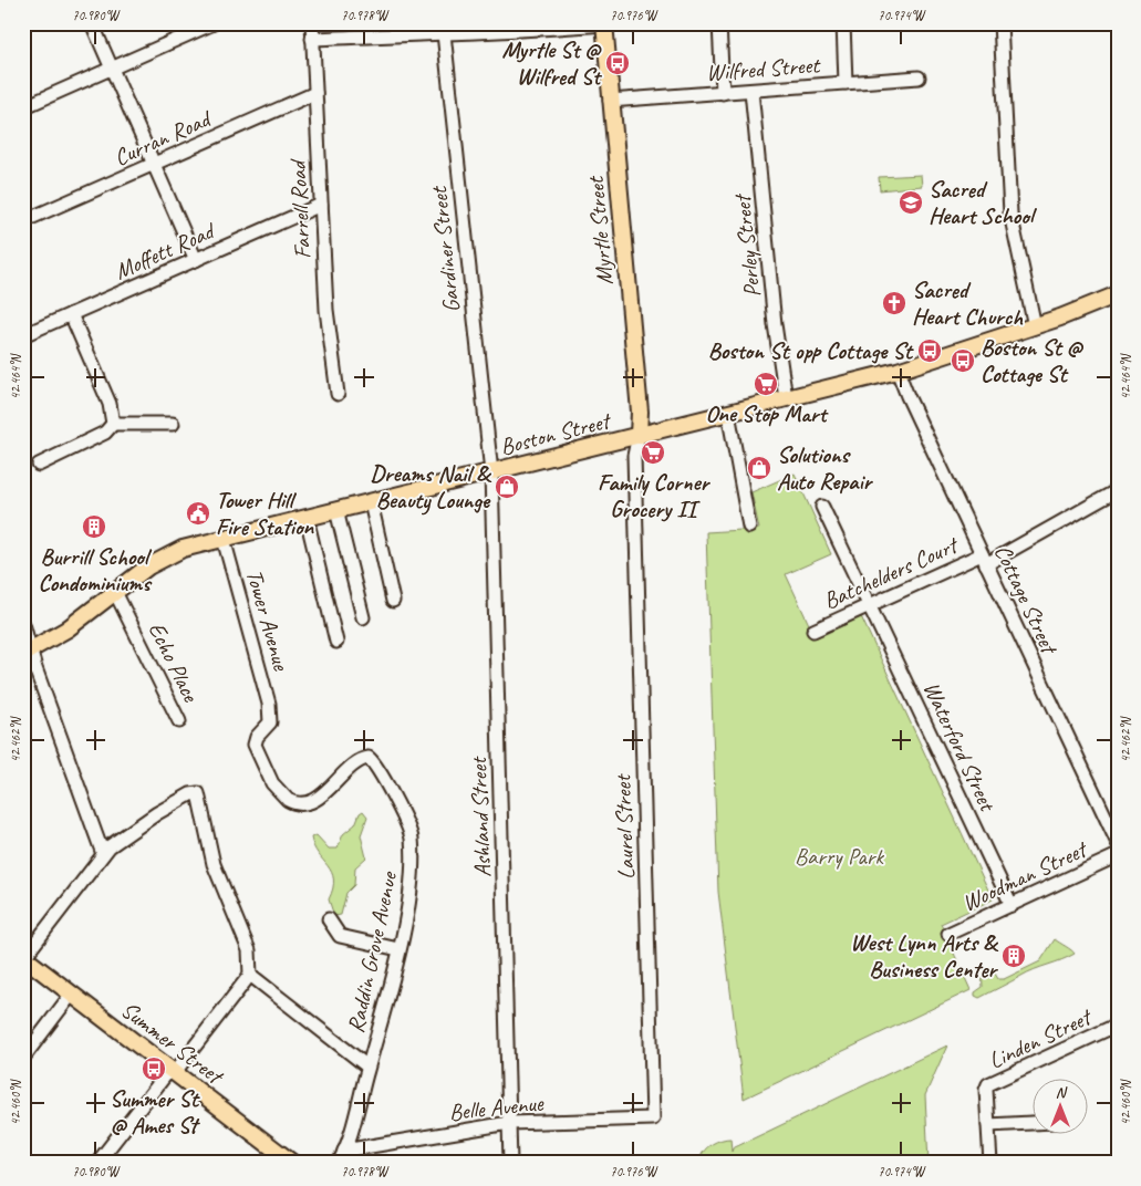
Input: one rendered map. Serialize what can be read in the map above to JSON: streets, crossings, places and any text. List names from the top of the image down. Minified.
{"streets":{"main road":["Myrtle Street","Boston Street","Summer Street"],"street":["Wilfred Street","Curran Road","Farrell Road","Perley Street","Gardiner Street","Moffett Road","Batchelders Court","Cottage Street","Tower Avenue","Echo Place","Waterford Street","Ashland Street","Laurel Street","Woodman Street","Raddin Grove Avenue","Linden Street","Belle Avenue"]},"crossings":[["Wilfred Street","Myrtle Street"],["Wilfred Street","Perley Street"],["Curran Road","Farrell Road"],["Farrell Road","Moffett Road"],["Myrtle Street","Boston Street"],["Myrtle Street","Laurel Street"],["Perley Street","Boston Street"],["Gardiner Street","Boston Street"],["Gardiner Street","Ashland Street"],["Boston Street","Cottage Street"],["Boston Street","Tower Avenue"],["Boston Street","Echo Place"],["Boston Street","Ashland Street"],["Boston Street","Laurel Street"],["Batchelders Court","Cottage Street"],["Batchelders Court","Waterford Street"],["Tower Avenue","Raddin Grove Avenue"],["Waterford Street","Woodman Street"],["Ashland Street","Belle Avenue"],["Laurel Street","Belle Avenue"],["Raddin Grove Avenue","Belle Avenue"]],"parks":["Barry Park"],"places":{"bus stop":["Myrtle St @ Wilfred St","Boston St opp Cottage St","Boston St @ Cottage St","Summer St @ Ames St"],"school or university":["Sacred Heart School"],"church":["Sacred Heart Church"],"supermarket":["One Stop Mart","Family Corner Grocery II"],"shop":["Solutions Auto Repair","Dreams Nail & Beauty Lounge"],"public building":["Tower Hill Fire Station"],"building":["Burrill School Condominiums","West Lynn Arts & Business Center"]},"north":"top","coordinates":["70.980°W","70.978°W","70.976°W","70.974°W","42.464°N","42.462°N","42.460°N"]}
